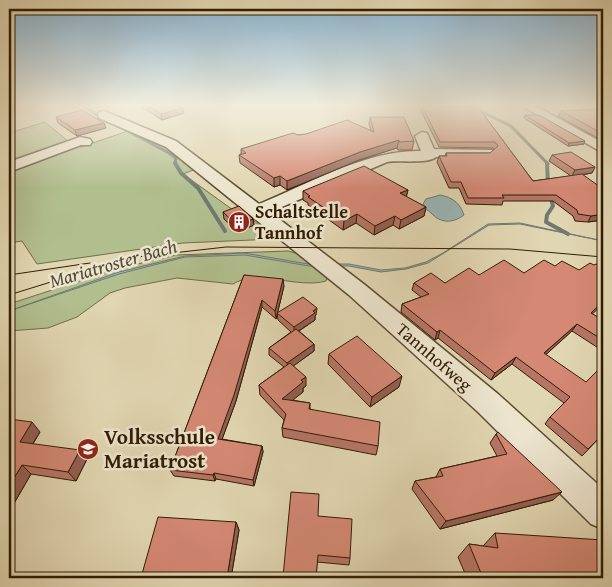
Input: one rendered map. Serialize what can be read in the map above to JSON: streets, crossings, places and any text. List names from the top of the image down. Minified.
{"streets":{"street":["Tannhofweg"]},"water":["Mariatroster Bach"],"places":{"building":["Schaltstelle Tannhof"],"school or university":["Volksschule Mariatrost"]}}
